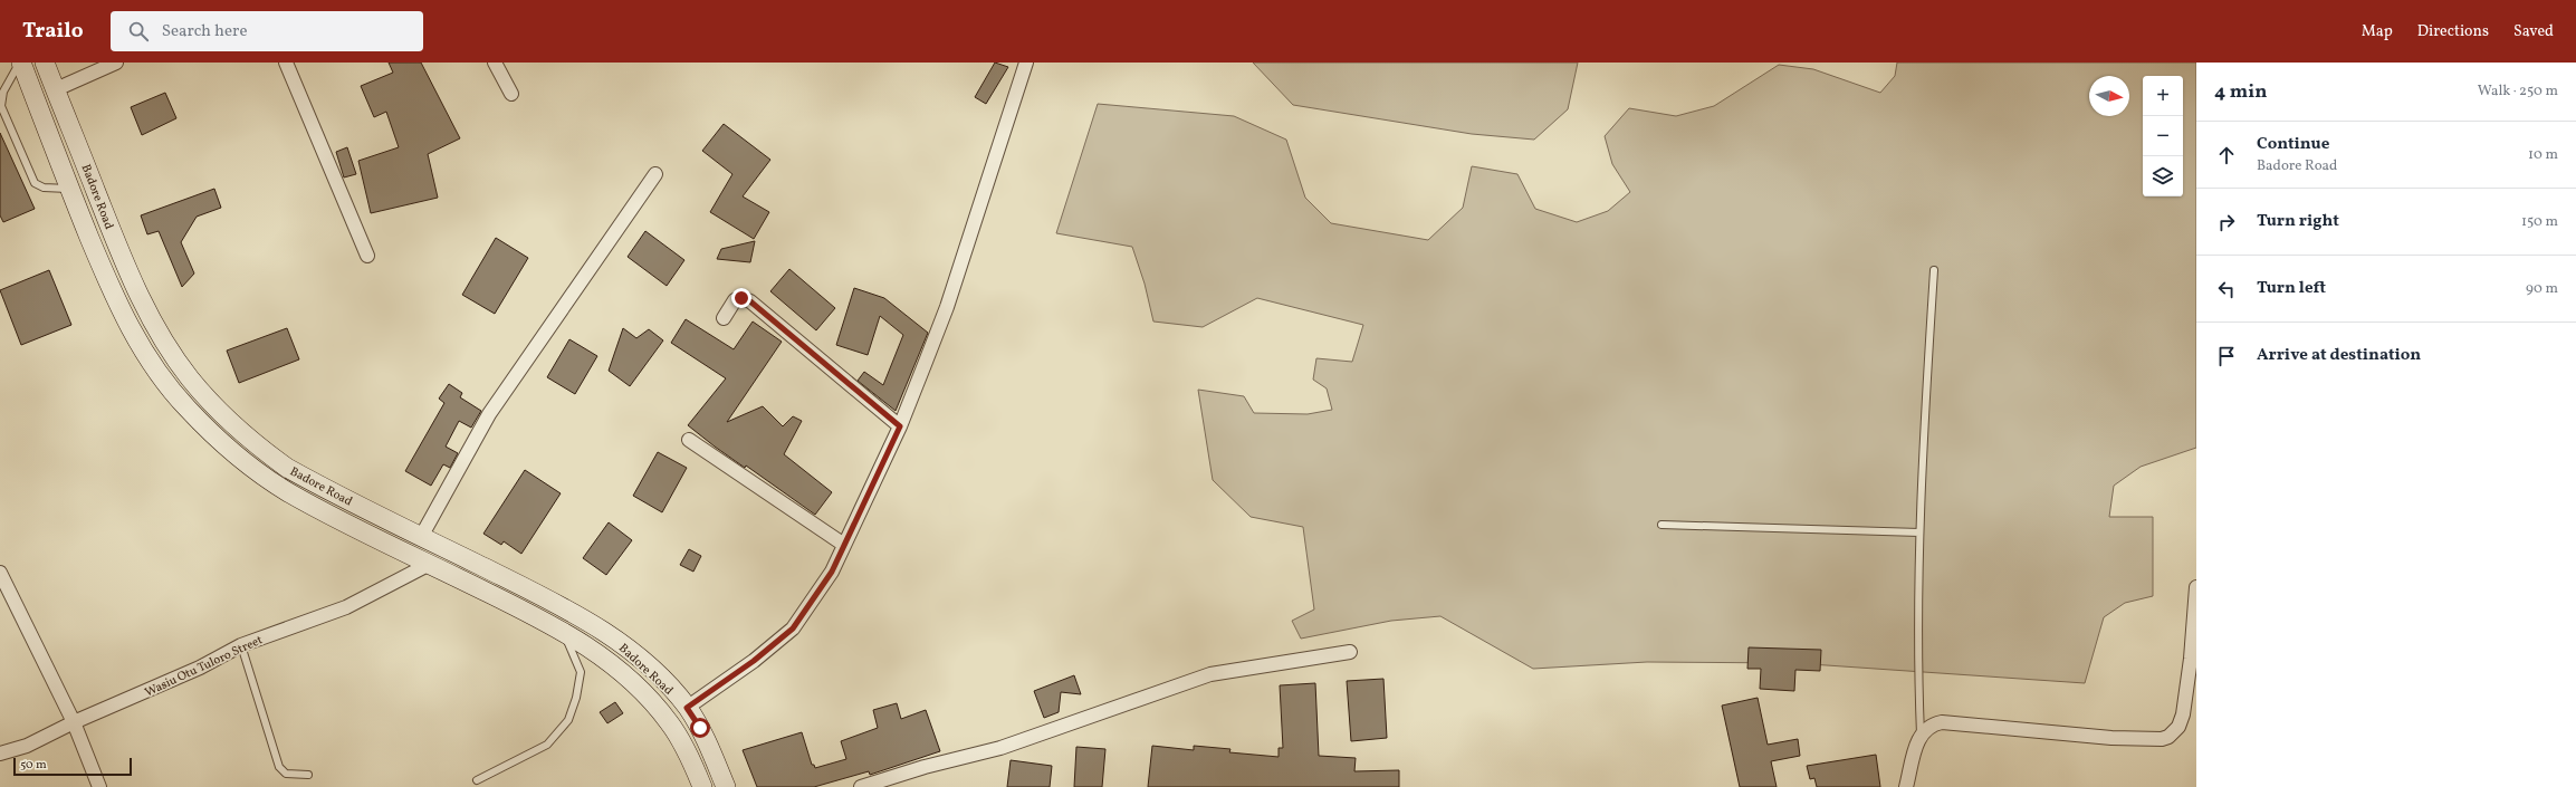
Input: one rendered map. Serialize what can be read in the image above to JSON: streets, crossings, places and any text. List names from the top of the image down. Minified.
{"streets":{"main road":["Badore Road"],"street":["Wasiu Otu Tuloro Street"]},"crossings":[["Badore Road","Wasiu Otu Tuloro Street"]],"scale_bar":"50 m","north":"right","page":{"header":"Trailo","search":"Search here","nav":["Map","Directions","Saved"],"heading":["4 min","Walk · 250 m"],"map_buttons":["+","−"],"list":[["Continue","Badore Road","10 m"],["Turn right","150 m"],["Turn left","90 m"],"Arrive at destination"],"scale":"50 m"}}
